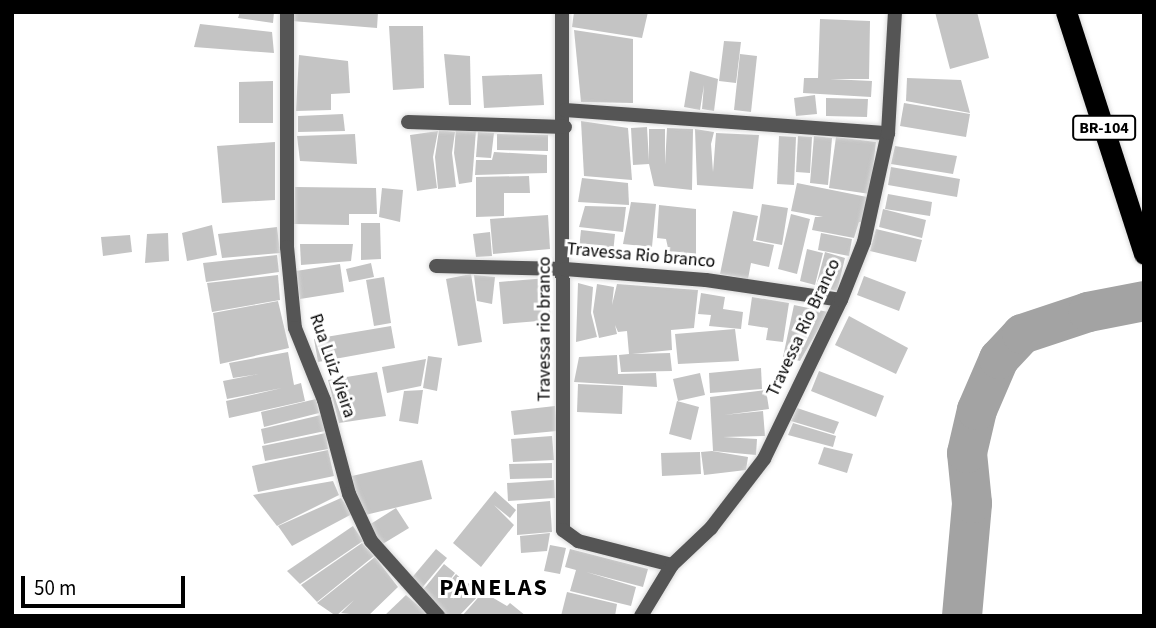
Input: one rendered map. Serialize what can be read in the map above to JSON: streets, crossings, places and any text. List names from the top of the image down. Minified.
{"streets":{"highway":["BR-104"],"street":["Travessa Rio branco","Travessa Rio Branco","Travessa rio branco","Rua Luiz Vieira"]},"crossings":[["Travessa Rio branco","Travessa Rio Branco"],["Travessa Rio branco","Travessa rio branco"],["Travessa Rio Branco","Travessa rio branco"]],"districts":["PANELAS"],"scale_bar":"50 m"}
